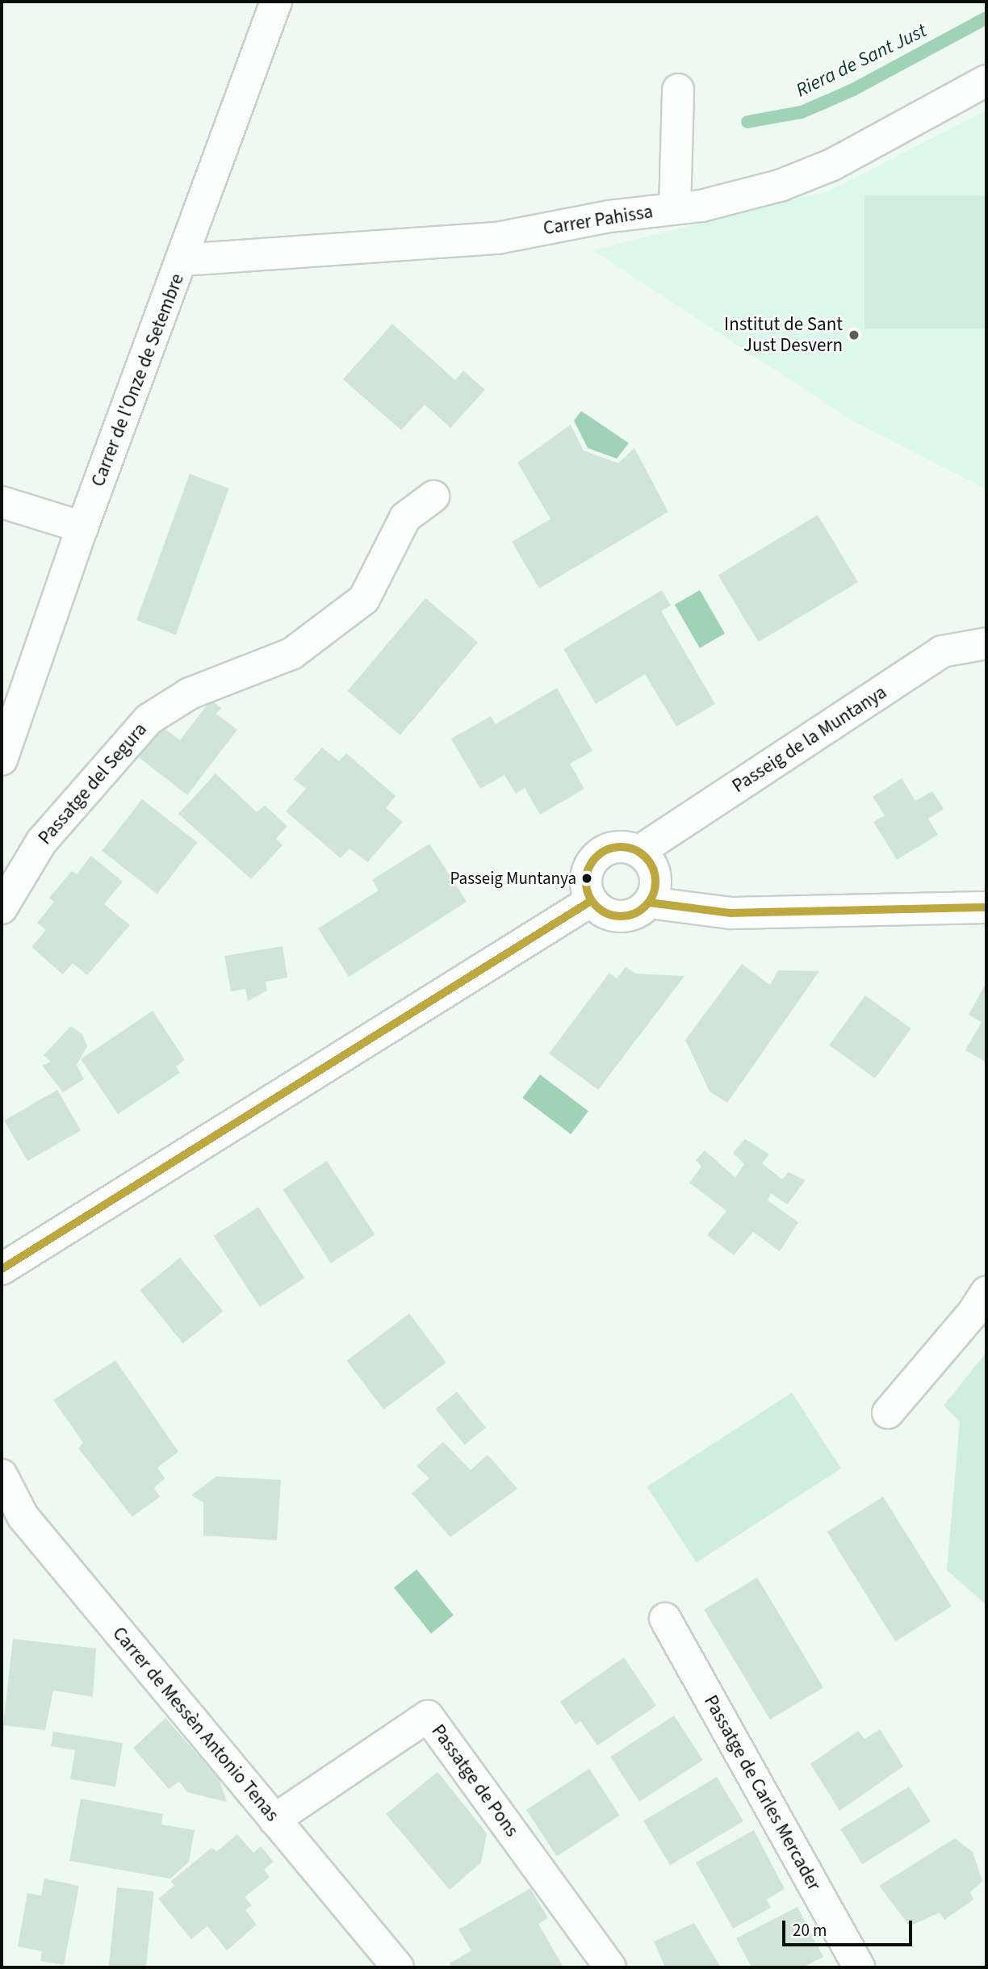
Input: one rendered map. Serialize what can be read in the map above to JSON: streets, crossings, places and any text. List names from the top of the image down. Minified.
{"streets":{"street":["Carrer Pahissa","Carrer de l'Onze de Setembre","Passeig de la Muntanya","Passatge del Segura","Carrer de Messèn Antonio Tenas","Passatge de Pons","Passatge de Carles Mercader"]},"crossings":[["Carrer Pahissa","Carrer de l'Onze de Setembre"],["Carrer de Messèn Antonio Tenas","Passatge de Pons"]],"water":["Riera de Sant Just"],"places":["Institut de Sant Just Desvern","Passeig Muntanya"],"scale_bar":"20 m"}
